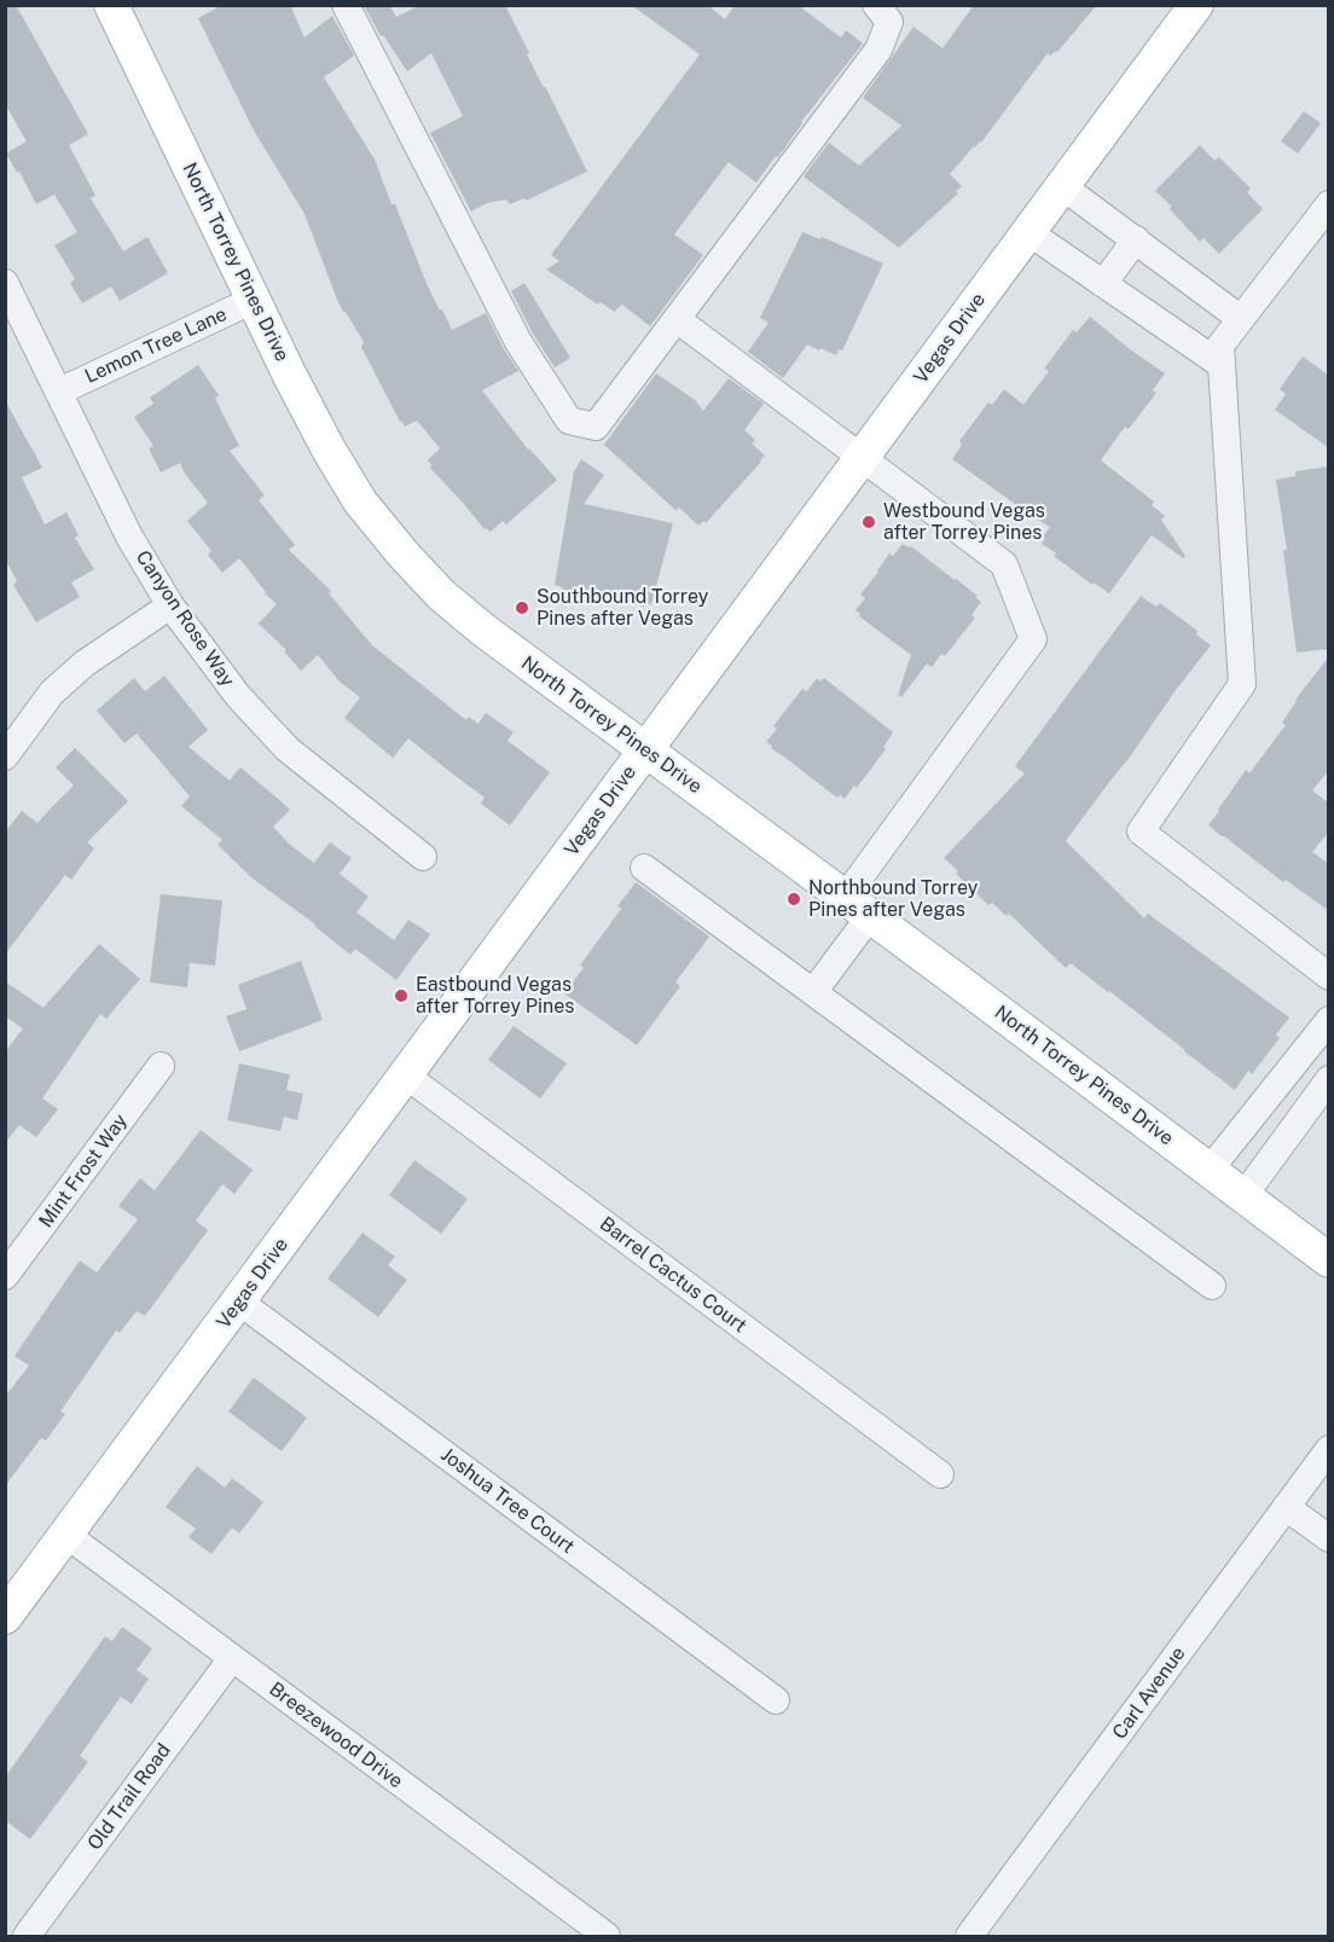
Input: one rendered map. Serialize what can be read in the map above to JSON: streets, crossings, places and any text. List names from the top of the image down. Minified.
{"streets":{"main road":["North Torrey Pines Drive","Vegas Drive"],"street":["Lemon Tree Lane","Canyon Rose Way","Mint Frost Way","Barrel Cactus Court","Joshua Tree Court","Carl Avenue","Breezewood Drive","Old Trail Road"]},"crossings":[["North Torrey Pines Drive","Vegas Drive"],["North Torrey Pines Drive","Lemon Tree Lane"],["Vegas Drive","Barrel Cactus Court"],["Vegas Drive","Joshua Tree Court"],["Vegas Drive","Breezewood Drive"],["Lemon Tree Lane","Canyon Rose Way"],["Breezewood Drive","Old Trail Road"]],"places":["Westbound Vegas after Torrey Pines","Southbound Torrey Pines after Vegas","Northbound Torrey Pines after Vegas","Eastbound Vegas after Torrey Pines"]}
